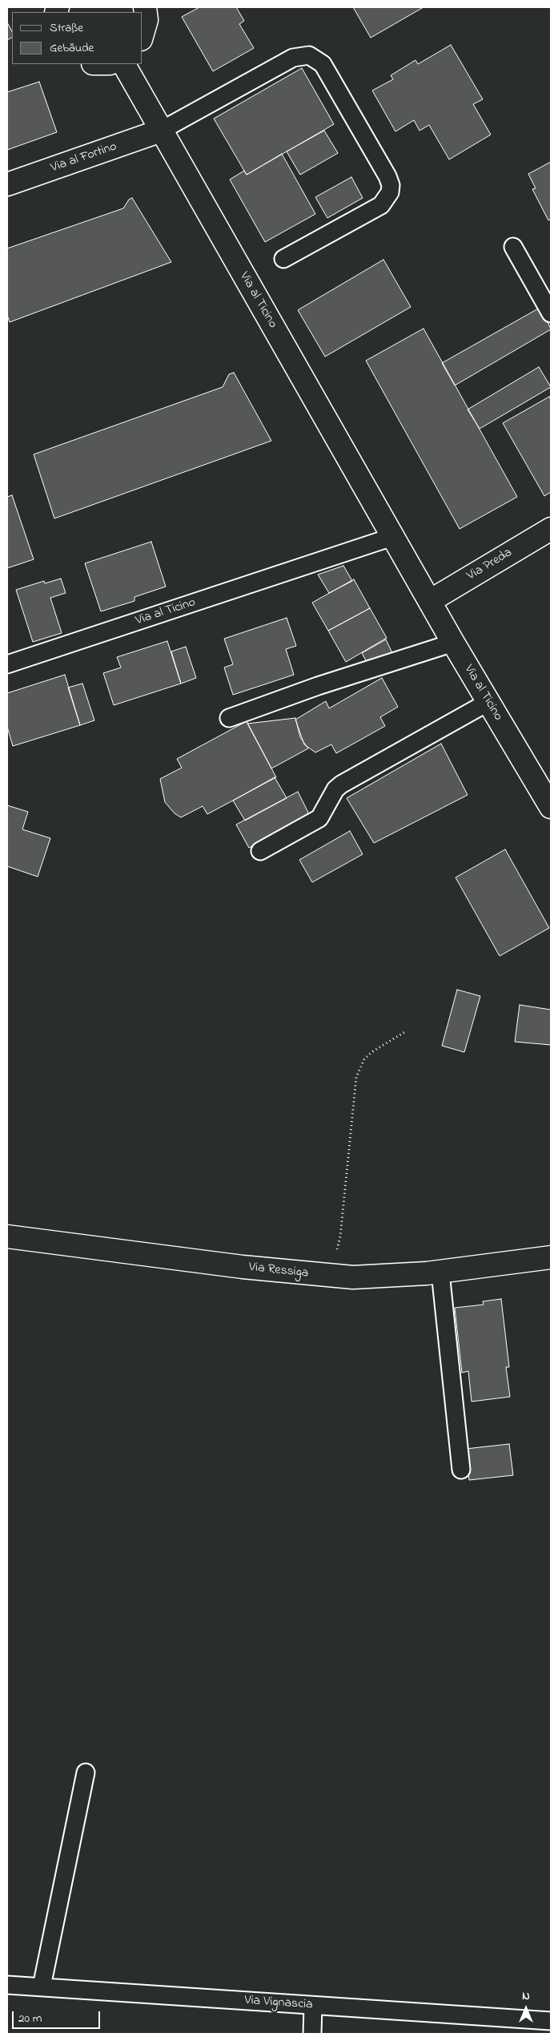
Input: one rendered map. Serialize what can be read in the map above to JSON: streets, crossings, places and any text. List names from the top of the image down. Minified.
{"streets":{"street":["Via al Fortino","Via al Ticino","Via Preda","Via Ressiga"],"lane":["Via Vignascia"]},"crossings":[["Via al Fortino","Via al Ticino"],["Via al Ticino","Via Preda"]],"legend":["Straße","Gebäude"],"scale_bar":"20 m","north":"top"}
